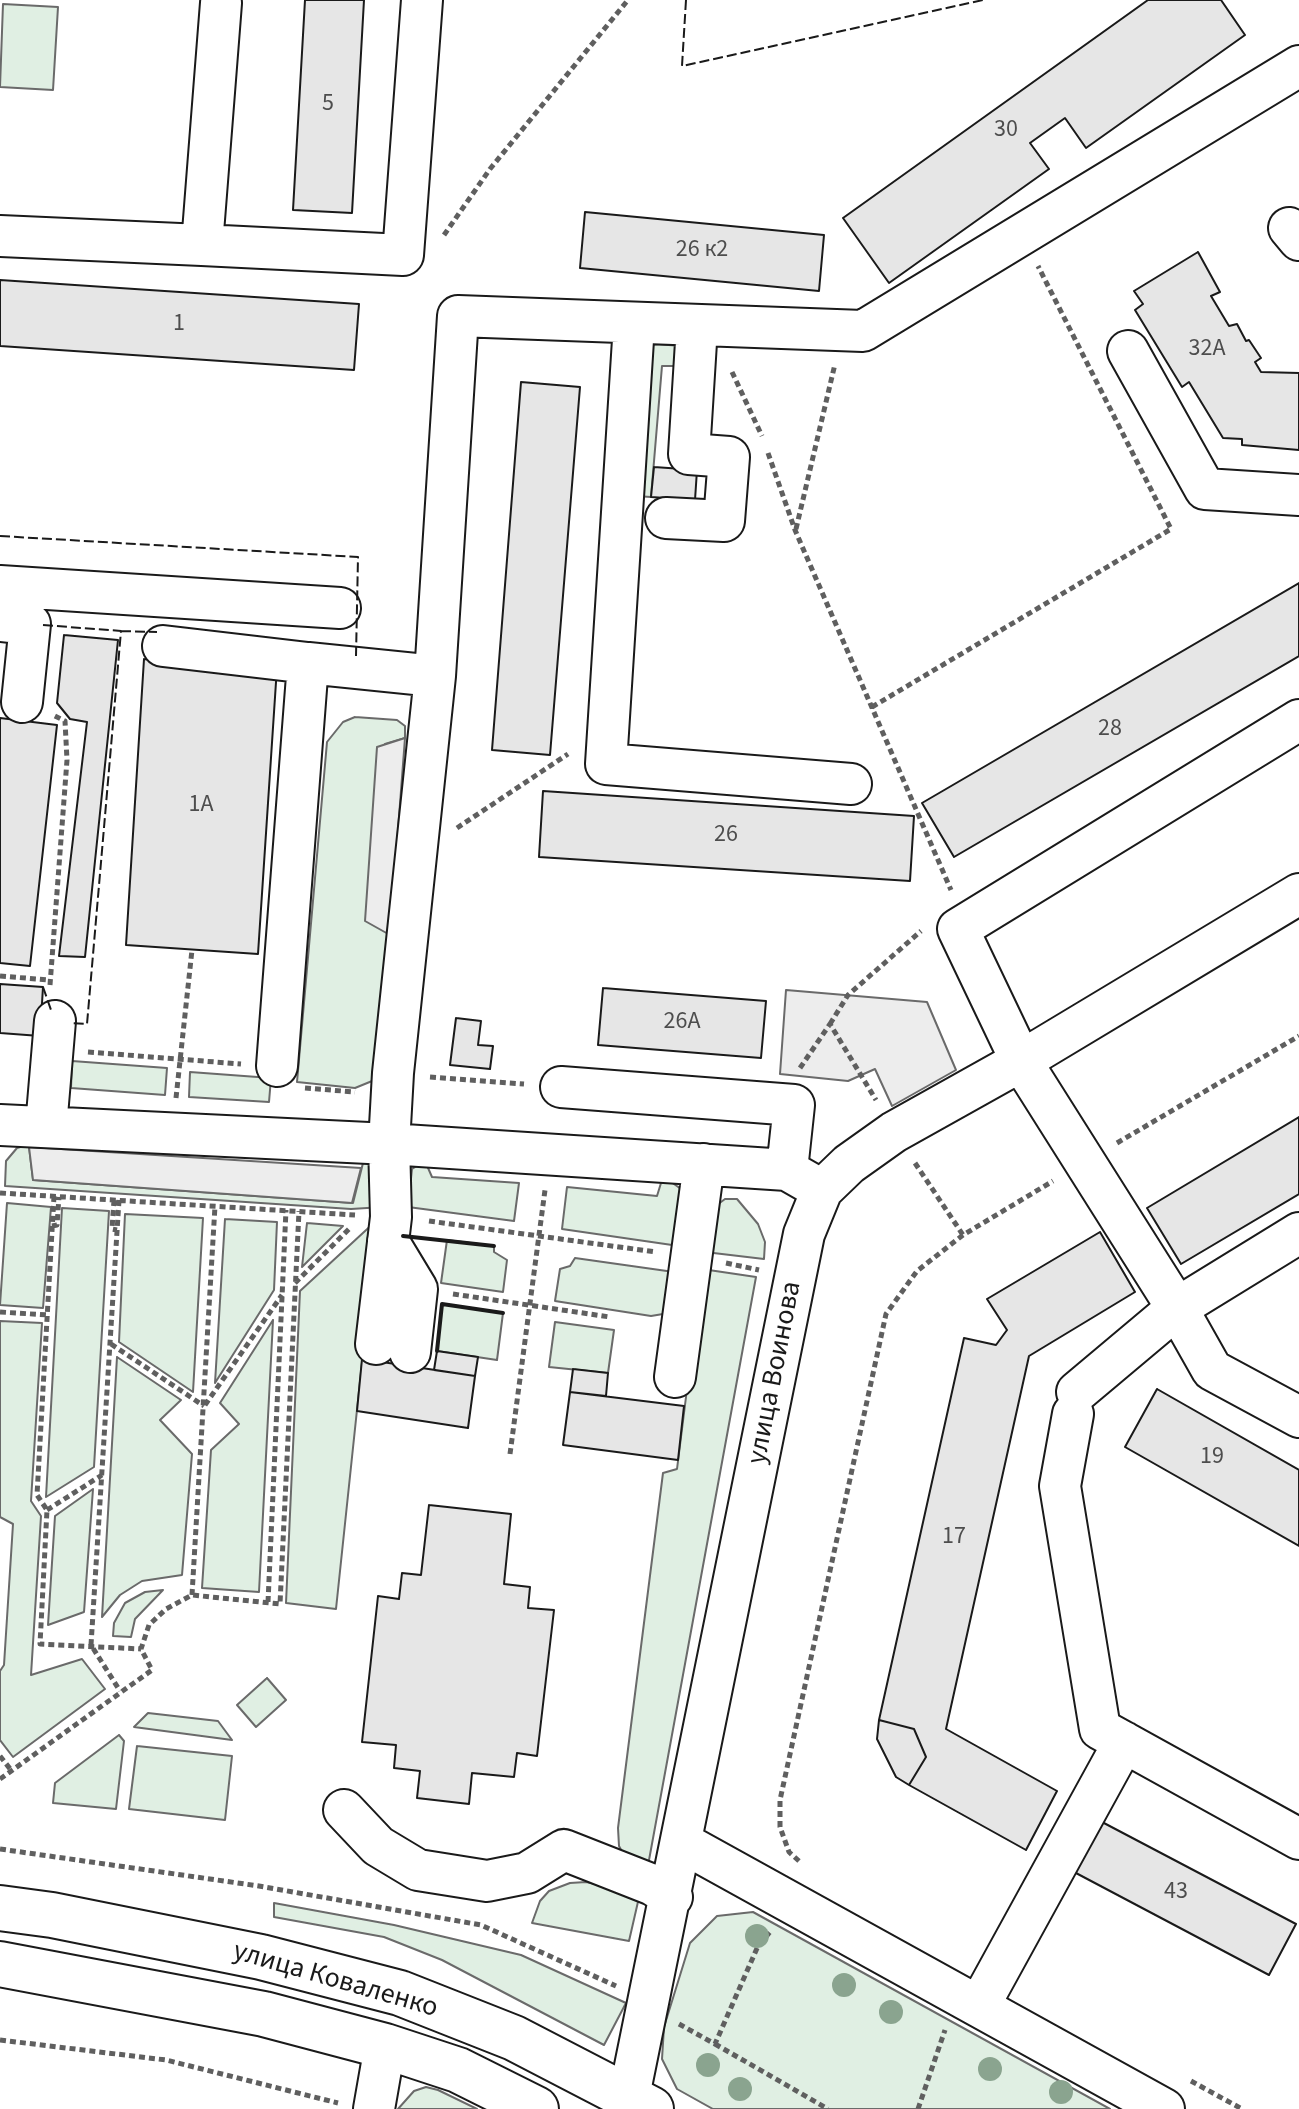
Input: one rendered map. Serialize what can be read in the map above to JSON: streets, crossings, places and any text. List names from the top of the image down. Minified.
{"streets":{"main road":["улица Коваленко"],"street":["улица Воинова"]},"crossings":[["улица Воинова","улица Коваленко"]],"house_numbers":["5","30","26 к2","1","32А","28","1А","26","26А","19","17","43"]}
